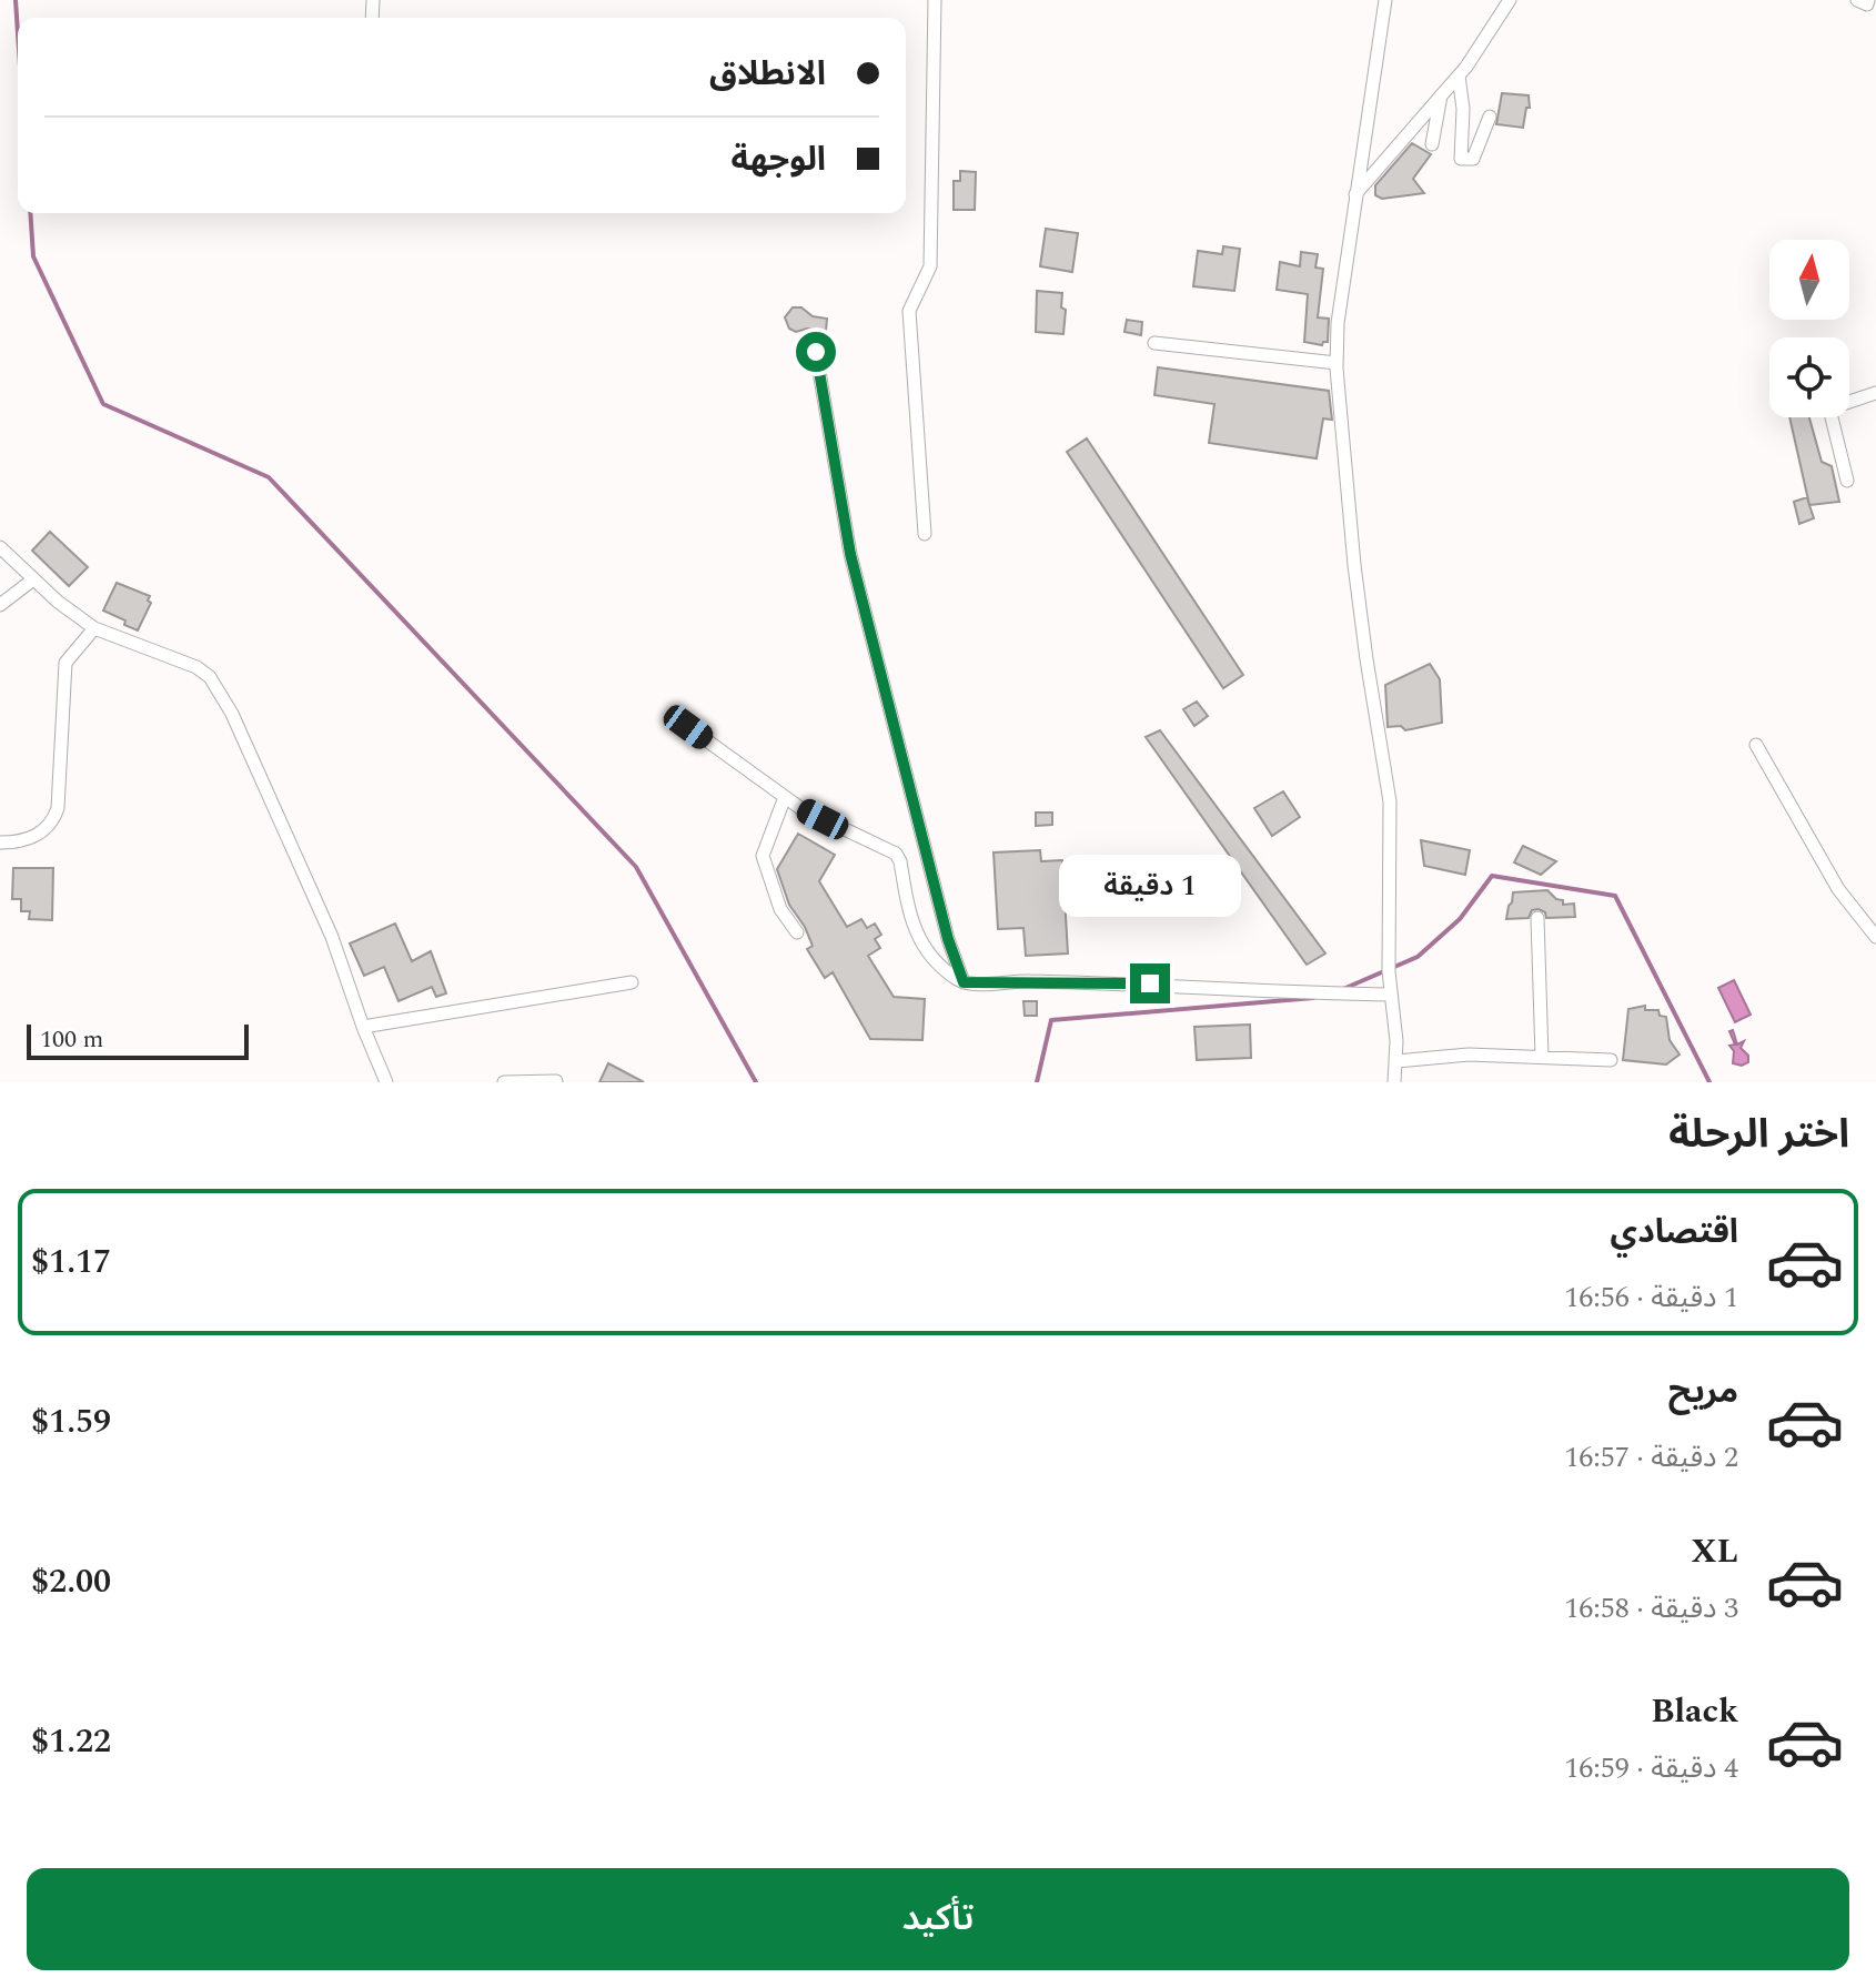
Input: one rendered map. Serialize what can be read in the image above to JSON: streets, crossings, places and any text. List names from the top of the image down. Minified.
{"scale_bar":"100 m","north":"top","page":{"banner":["الانطلاق","الوجهة"],"bubble":"1 دقيقة","scale":"100 m","heading":"اختر الرحلة","list":[{"name":"اقتصادي","note":"1 دقيقة · 16:56","value":"$1.17"},{"name":"مريح","note":"2 دقيقة · 16:57","value":"$1.59"},{"name":"XL","note":"3 دقيقة · 16:58","value":"$2.00"},{"name":"Black","note":"4 دقيقة · 16:59","value":"$1.22"}],"buttons":"تأكيد"}}
